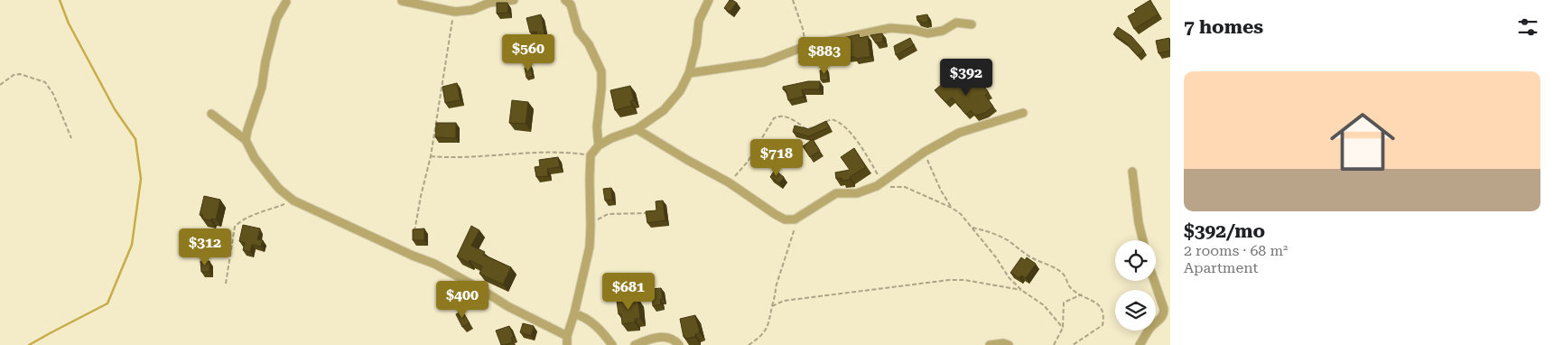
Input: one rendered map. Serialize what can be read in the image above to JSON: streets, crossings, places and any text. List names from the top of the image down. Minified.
{"page":{"heading":"7 homes","price":["$560","$883","$392","$718","$312","$681","$400"],"list":[{"name":"$392/mo","note":"2 rooms · 68 m² · Apartment"}]}}
